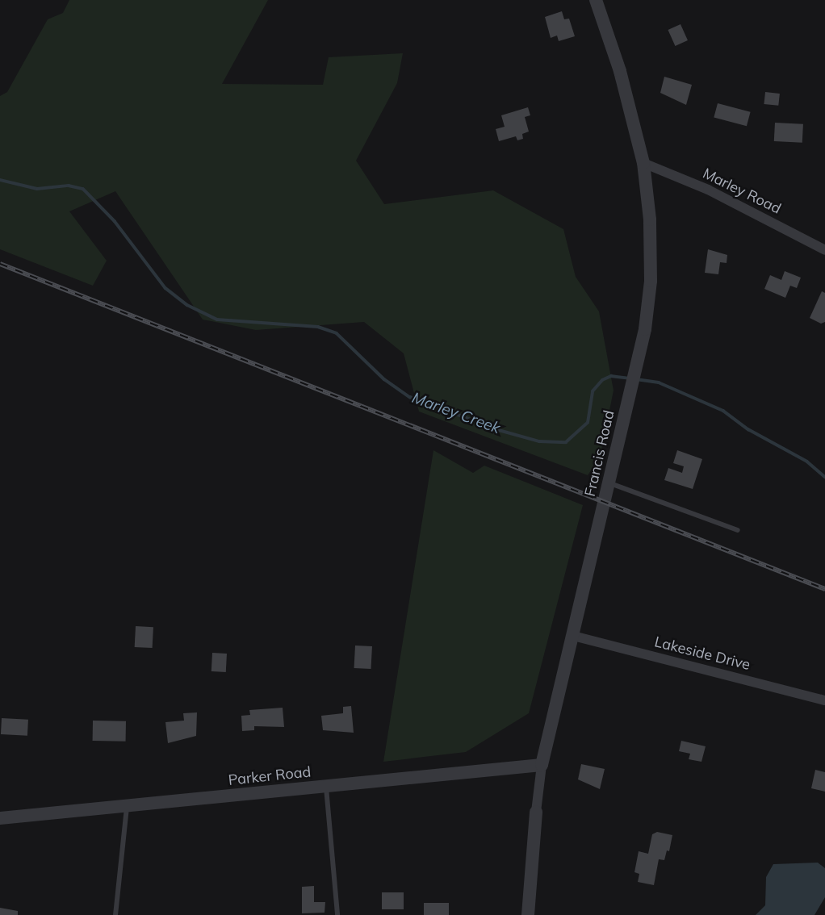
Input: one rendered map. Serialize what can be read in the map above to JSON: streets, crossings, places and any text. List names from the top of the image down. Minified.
{"streets":{"street":["Marley Road","Francis Road","Lakeside Drive","Parker Road"]},"crossings":[["Marley Road","Francis Road"],["Francis Road","Lakeside Drive"],["Francis Road","Parker Road"]],"water":["Marley Creek"]}
